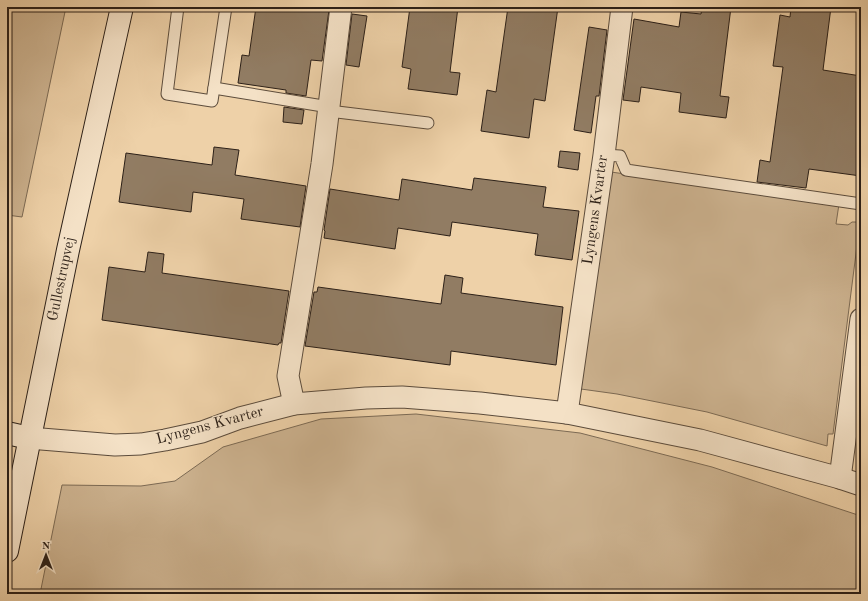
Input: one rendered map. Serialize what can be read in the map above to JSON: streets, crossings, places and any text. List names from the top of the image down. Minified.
{"streets":{"street":["Lyngens Kvarter","Gullestrupvej"]},"crossings":[["Lyngens Kvarter","Gullestrupvej"]],"north":"top"}
